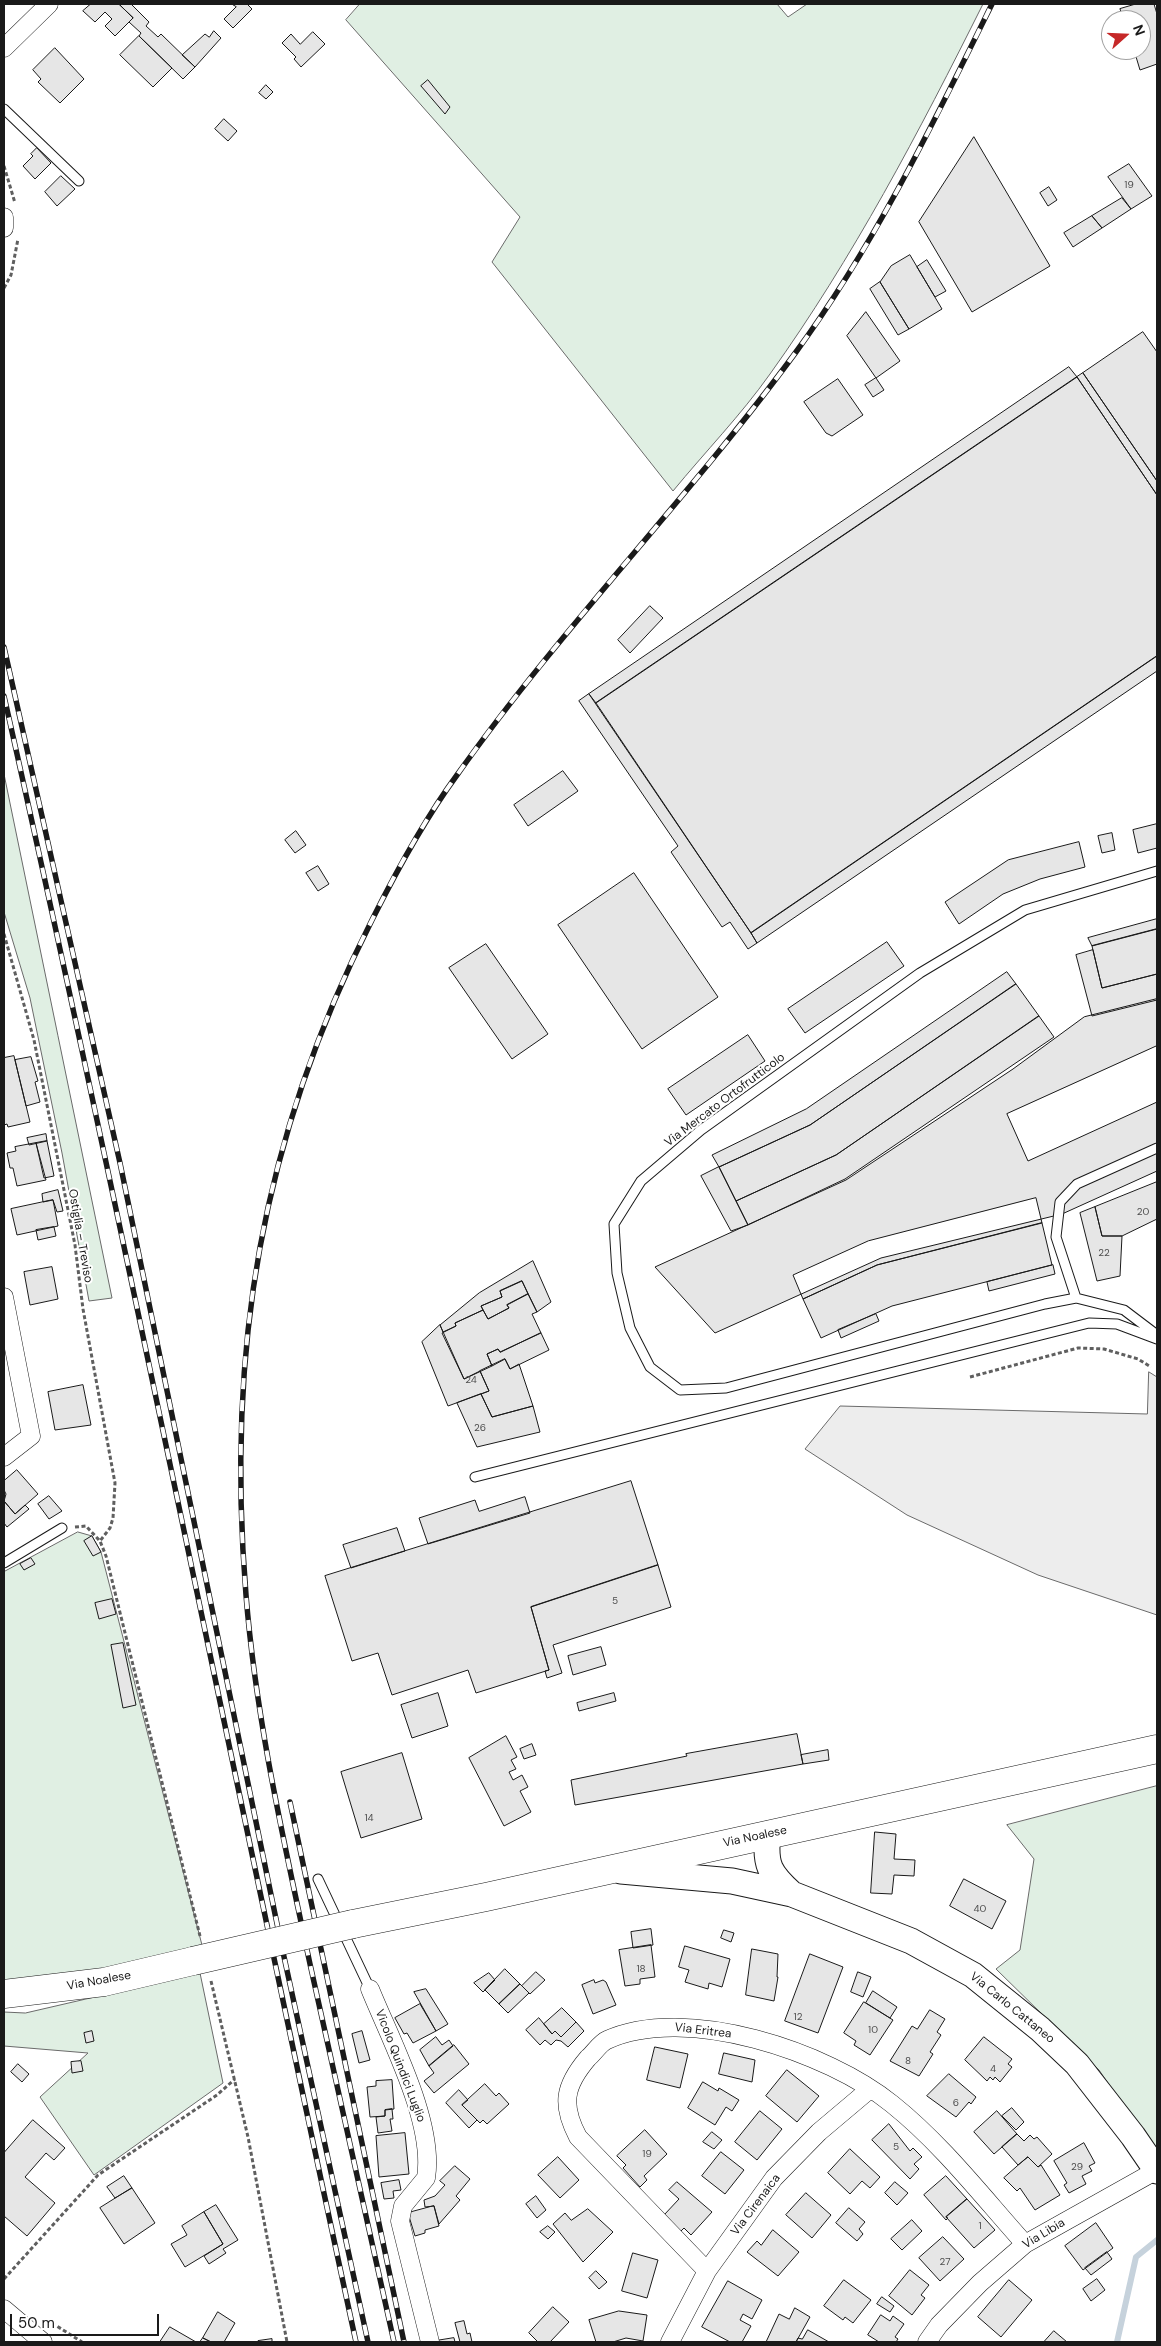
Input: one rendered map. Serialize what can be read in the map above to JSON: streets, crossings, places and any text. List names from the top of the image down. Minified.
{"streets":{"main road":["Via Noalese","Via Carlo Cattaneo"],"street":["Via Eritrea","Vicolo Quindici Luglio","Via Cirenaica","Via Libia"],"lane":["Via Mercato Ortofrutticolo"],"path":["Ostiglia – Treviso"]},"crossings":[["Via Noalese","Via Carlo Cattaneo"],["Via Carlo Cattaneo","Via Libia"],["Via Eritrea","Via Cirenaica"],["Via Eritrea","Via Libia"]],"house_numbers":["19","20","22","24","26","5","14","40","18","12","10","8","4","6","5","19","29","1","27"],"scale_bar":"50 m","north":"right"}
